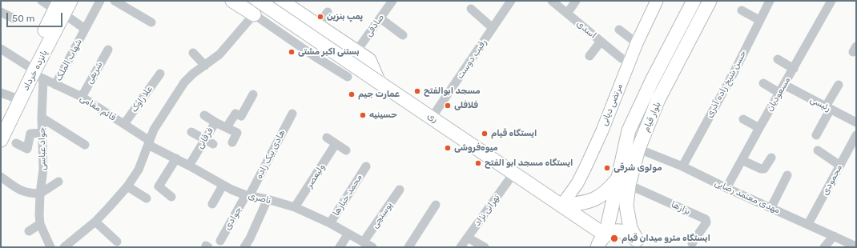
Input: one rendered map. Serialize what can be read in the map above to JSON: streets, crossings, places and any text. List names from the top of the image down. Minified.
{"streets":{"main road":["پانزده خرداد","بلوار قیام","ری"],"street":["صادقی","اسدی","رقیب دوست","شهاب الملک","شریفی","حسن شیخ زاده آذری","مسعودیان","علا راوک","رئیسی","مرتضی دیانی","قائم مقامی","فرقانی","جواد عباسی","هادی بیک زاده","ولیعصر","محمودی","محمد خبازها","مهدی معتمد رضایی","ناصری","بزازها","تهرانی نژاد","پوستچی","جوادی"]},"crossings":[["رقیب دوست","ری"],["شهاب الملک","قائم مقامی"],["پانزده خرداد","قائم مقامی"],["پانزده خرداد","جواد عباسی"],["شریفی","قائم مقامی"],["حسن شیخ زاده آذری","مهدی معتمد رضایی"],["مسعودیان","رئیسی"],["مسعودیان","مهدی معتمد رضایی"],["علا راوک","قائم مقامی"],["مرتضی دیانی","ری"],["قائم مقامی","جواد عباسی"],["قائم مقامی","ناصری"],["بلوار قیام","ری"],["بلوار قیام","مهدی معتمد رضایی"],["بلوار قیام","بزازها"],["ری","تهرانی نژاد"],["فرقانی","ناصری"],["هادی بیک زاده","ناصری"],["هادی بیک زاده","جوادی"],["ولیعصر","ناصری"],["محمودی","مهدی معتمد رضایی"],["محمد خبازها","ناصری"],["ناصری","پوستچی"],["ناصری","جوادی"]],"places":["پمپ بنزین","بستنی اکبر مشتی","مسجد ابوالفتح","عمارت جیم","فلافلی","حسینیه","ایستگاه قیام","میوه‌فروشی","ایستگاه مسجد ابو الفتح","مولوی شرقی","ایستگاه مترو میدان قیام"],"scale_bar":"50 m"}
